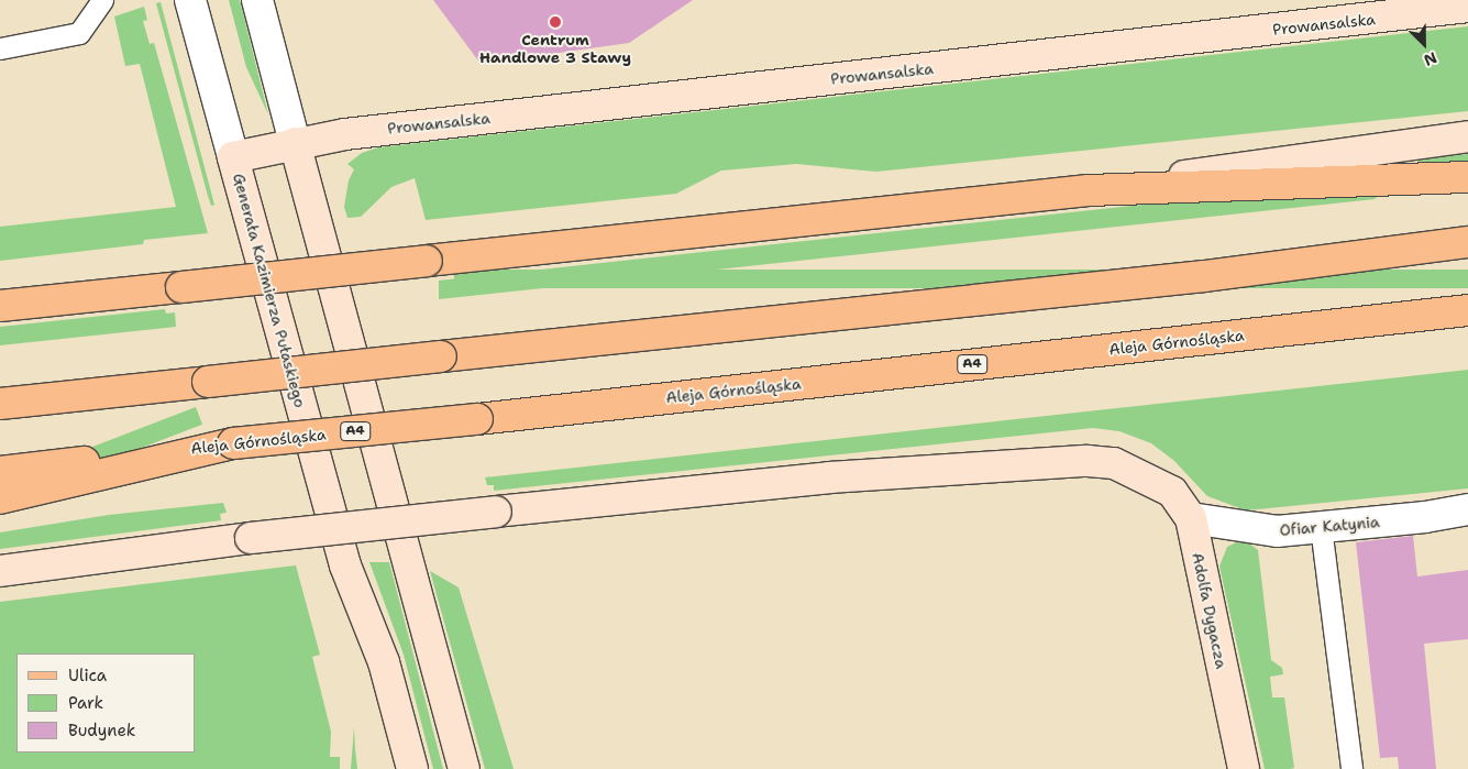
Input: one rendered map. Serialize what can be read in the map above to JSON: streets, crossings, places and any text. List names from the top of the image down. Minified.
{"streets":{"main road":["Aleja Górnośląska","A4"],"street":["Prowansalska","Generała Kazimierza Pułaskiego","Ofiar Katynia","Adolfa Dygacza"]},"crossings":[["Prowansalska","Generała Kazimierza Pułaskiego"],["Ofiar Katynia","Adolfa Dygacza"]],"places":["Centrum Handlowe 3 Stawy"],"legend":["Ulica","Park","Budynek"],"north":"bottom right"}
